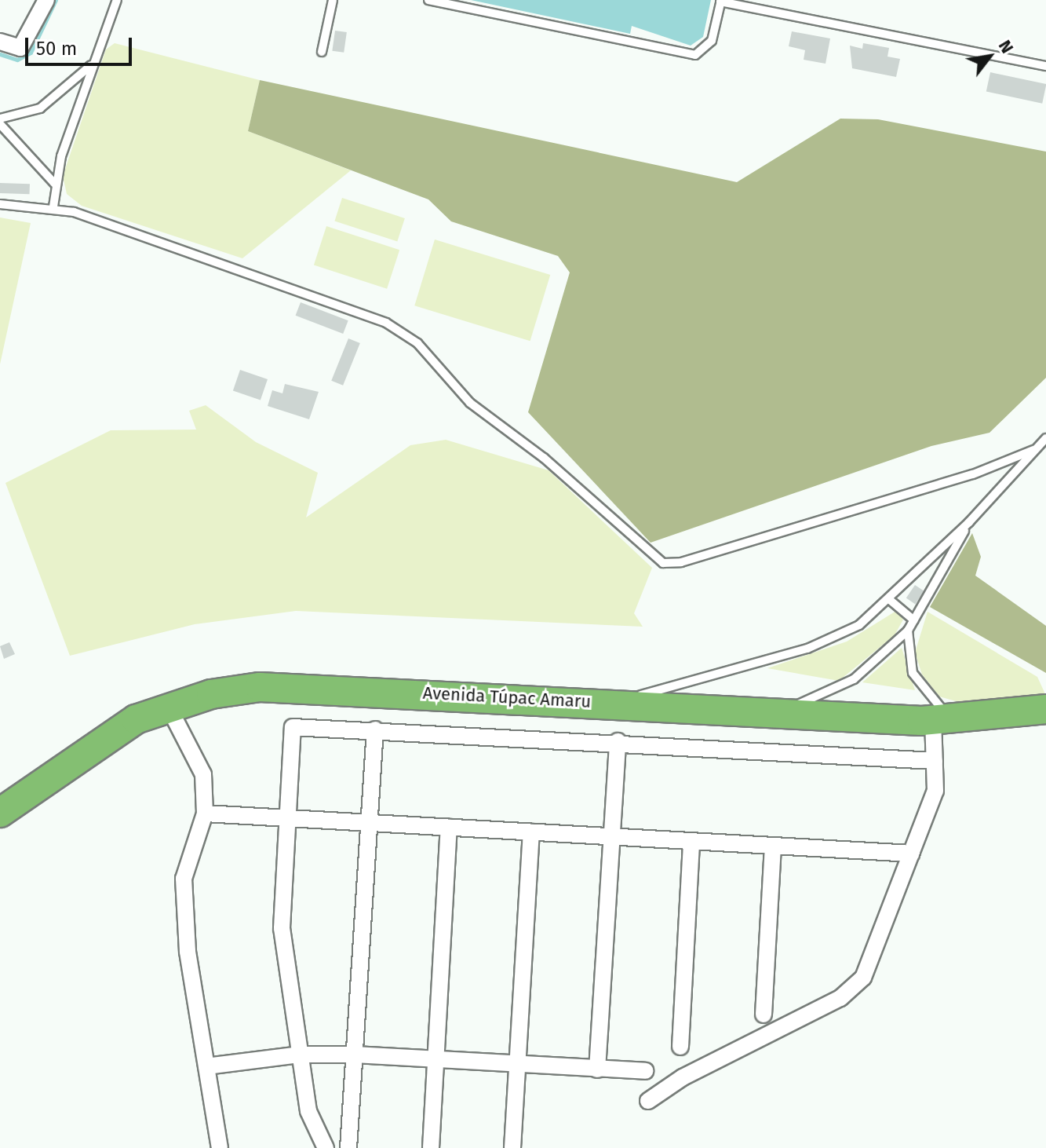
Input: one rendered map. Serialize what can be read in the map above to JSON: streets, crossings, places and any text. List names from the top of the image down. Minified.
{"streets":{"highway":["Avenida Túpac Amaru"]},"scale_bar":"50 m","north":"top right"}
